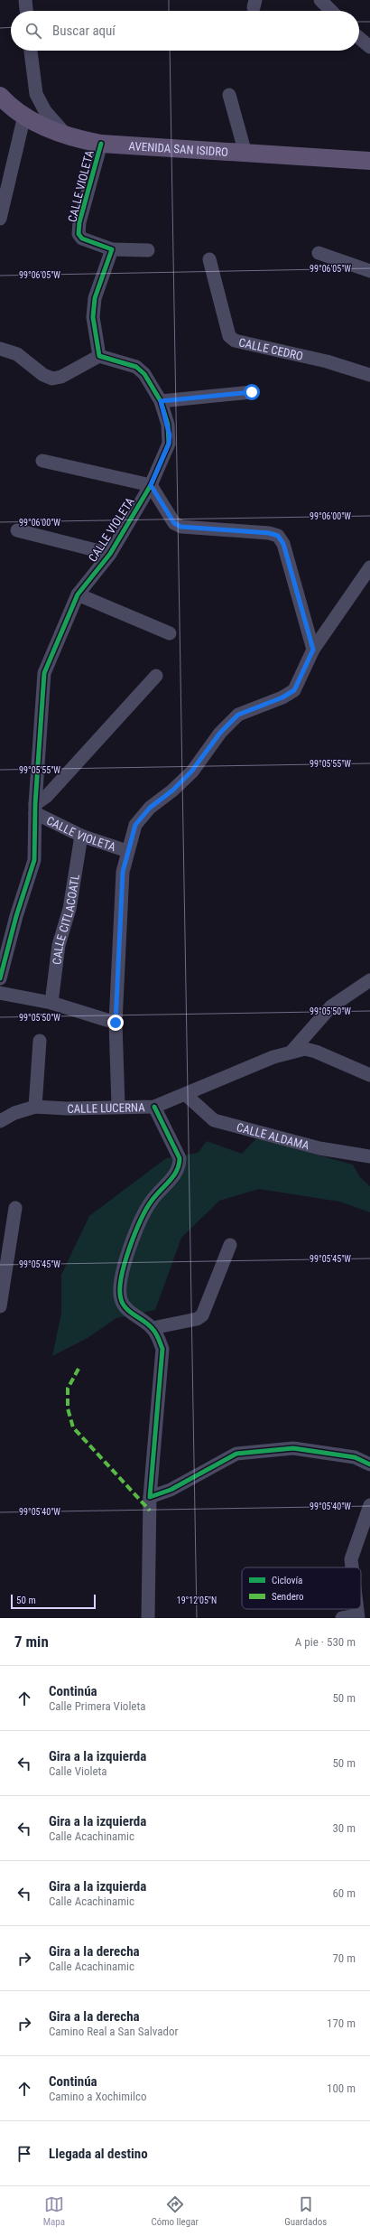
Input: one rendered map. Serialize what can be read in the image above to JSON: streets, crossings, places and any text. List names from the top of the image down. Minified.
{"streets":{"main road":["AVENIDA SAN ISIDRO"],"street":["CALLE VIOLETA","CALLE CEDRO","CALLE CITLACOATL","CALLE LUCERNA","CALLE ALDAMA"]},"crossings":[["AVENIDA SAN ISIDRO","CALLE VIOLETA"],["CALLE VIOLETA","CALLE CITLACOATL"],["CALLE LUCERNA","CALLE ALDAMA"]],"legend":["Ciclovía","Sendero"],"scale_bar":"50 m","page":{"search":"Buscar aquí","scale":"50 m","heading":["7 min","A pie · 530 m"],"list":[["Continúa","Calle Primera Violeta","50 m"],["Gira a la izquierda","Calle Violeta","50 m"],["Gira a la izquierda","Calle Acachinamic","30 m"],["Gira a la izquierda","Calle Acachinamic","60 m"],["Gira a la derecha","Calle Acachinamic","70 m"],["Gira a la derecha","Camino Real a San Salvador","170 m"],["Continúa","Camino a Xochimilco","100 m"],"Llegada al destino"],"nav":["Mapa","Cómo llegar","Guardados"]},"coordinates":["99°06'05\"W","99°06'00\"W","99°05'55\"W","99°05'50\"W","99°05'45\"W","99°05'40\"W","19°12'05\"N"]}
